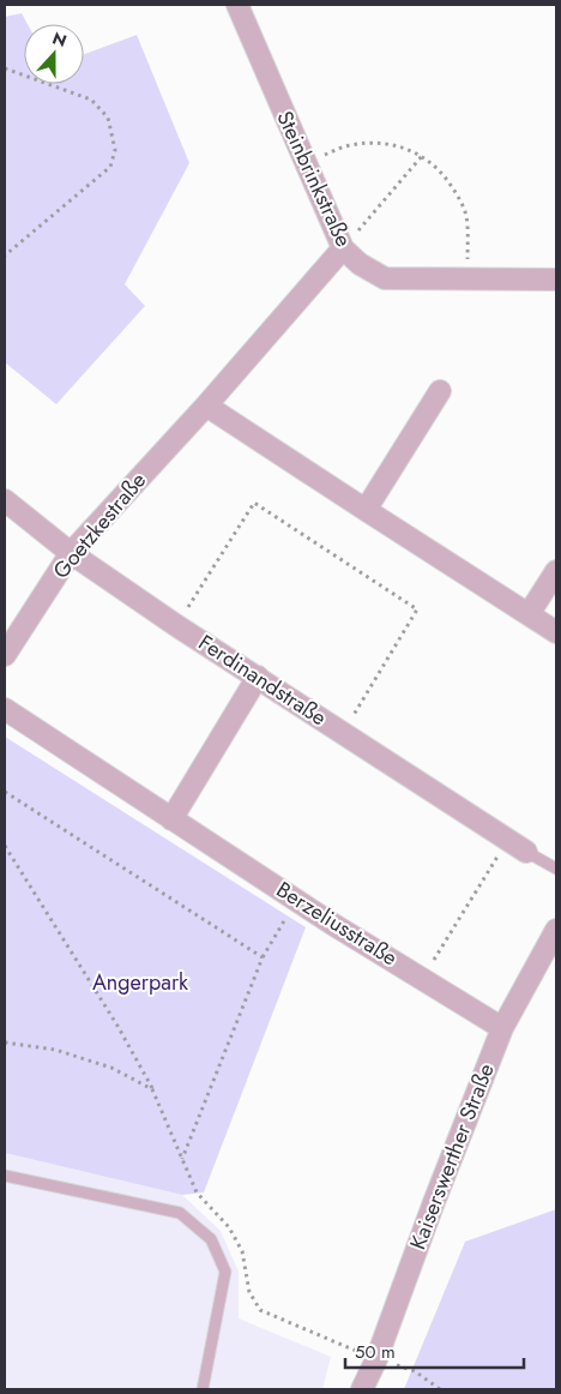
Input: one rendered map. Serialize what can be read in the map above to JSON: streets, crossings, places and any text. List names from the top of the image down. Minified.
{"streets":{"street":["Steinbrinkstraße","Goetzkestraße","Ferdinandstraße","Berzeliusstraße","Kaiserswerther Straße"]},"crossings":[["Steinbrinkstraße","Goetzkestraße"],["Goetzkestraße","Ferdinandstraße"],["Berzeliusstraße","Kaiserswerther Straße"]],"parks":["Angerpark"],"scale_bar":"50 m","north":"top"}
